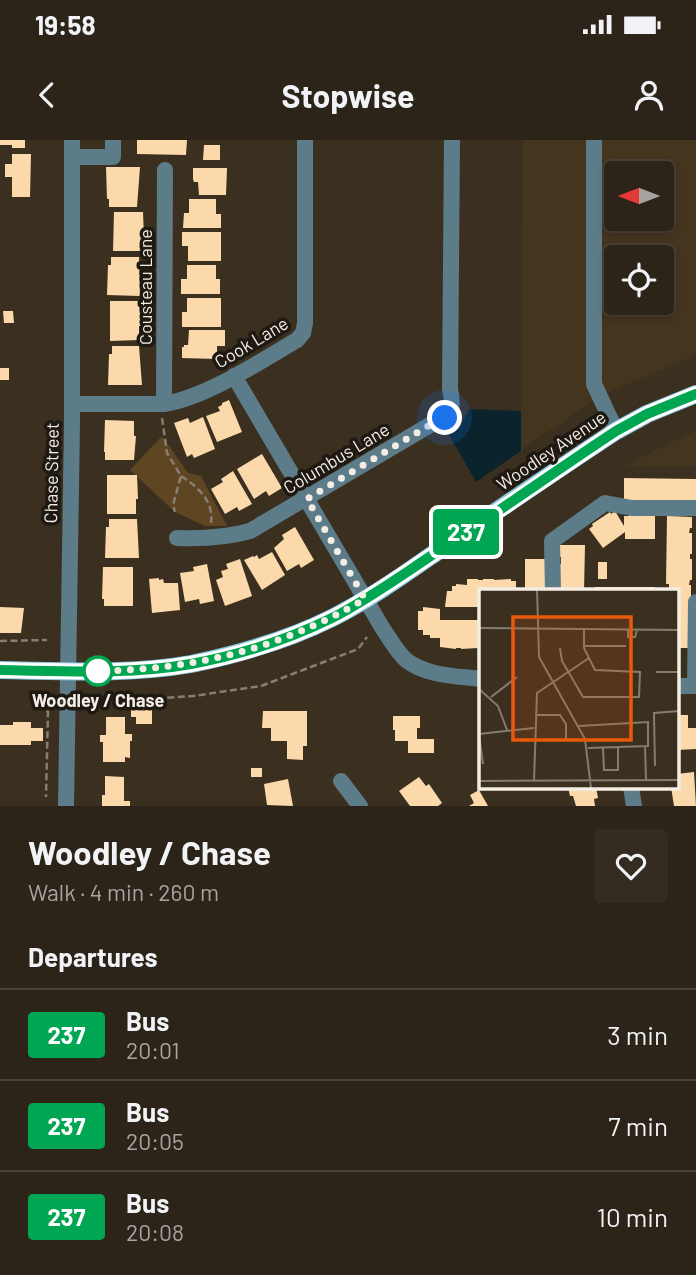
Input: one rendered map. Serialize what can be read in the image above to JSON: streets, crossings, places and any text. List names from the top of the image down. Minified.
{"streets":{"main road":["Woodley Avenue"],"street":["Cousteau Lane","Cook Lane","Columbus Lane","Chase Street"]},"crossings":[["Cousteau Lane","Cook Lane"],["Cook Lane","Chase Street"],["Woodley Avenue","Chase Street"]],"places":["Woodley / Chase"],"lines":["bus line 237"],"north":"left","page":{"status":"19:58","header":"Stopwise","on_map":"237","heading":[["Woodley / Chase","Walk · 4 min · 260 m"],"Departures"],"list":[{"mark":"237","name":"Bus","note":"20:01","value":"3 min"},{"mark":"237","name":"Bus","note":"20:05","value":"7 min"},{"mark":"237","name":"Bus","note":"20:08","value":"10 min"}]}}
